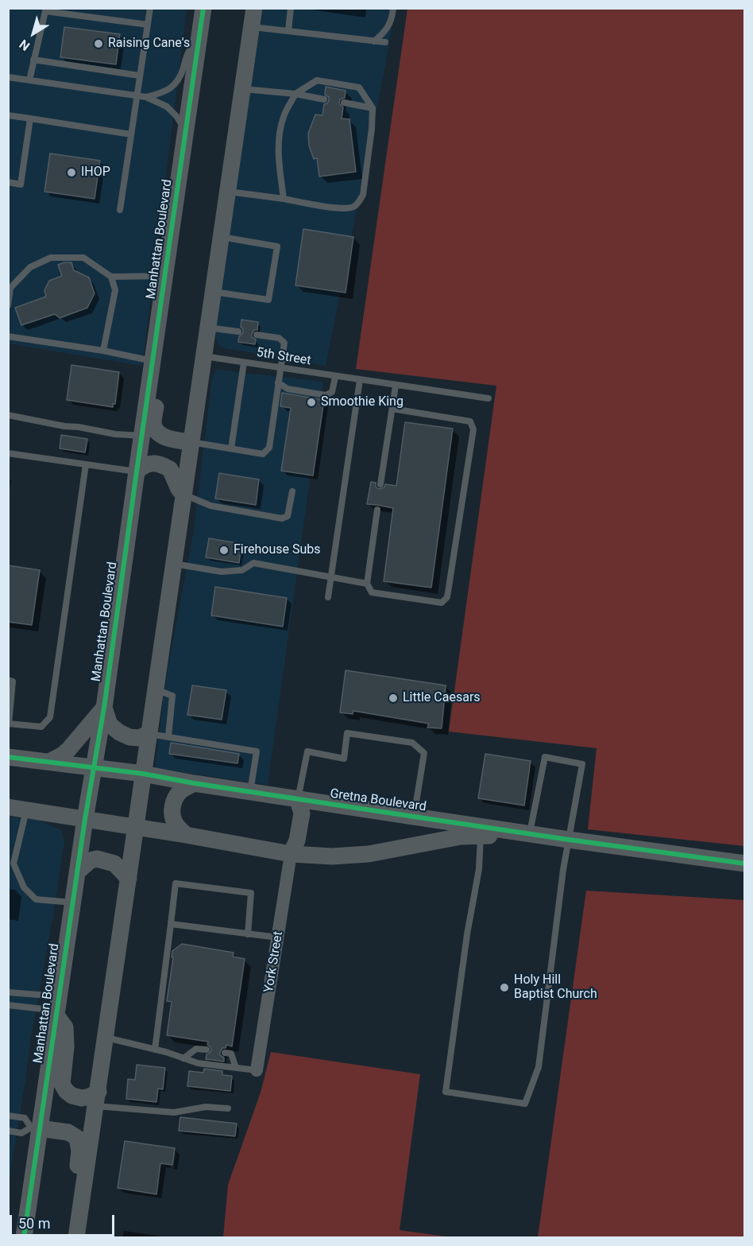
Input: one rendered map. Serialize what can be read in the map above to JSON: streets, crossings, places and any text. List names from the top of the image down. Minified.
{"streets":{"street":["Manhattan Boulevard","Gretna Boulevard","York Street"],"lane":["5th Street"]},"crossings":[["Manhattan Boulevard","Gretna Boulevard"],["Gretna Boulevard","York Street"]],"places":["Raising Cane's","IHOP","Smoothie King","Firehouse Subs","Little Caesars","Holy Hill Baptist Church"],"scale_bar":"50 m","north":"bottom left"}
